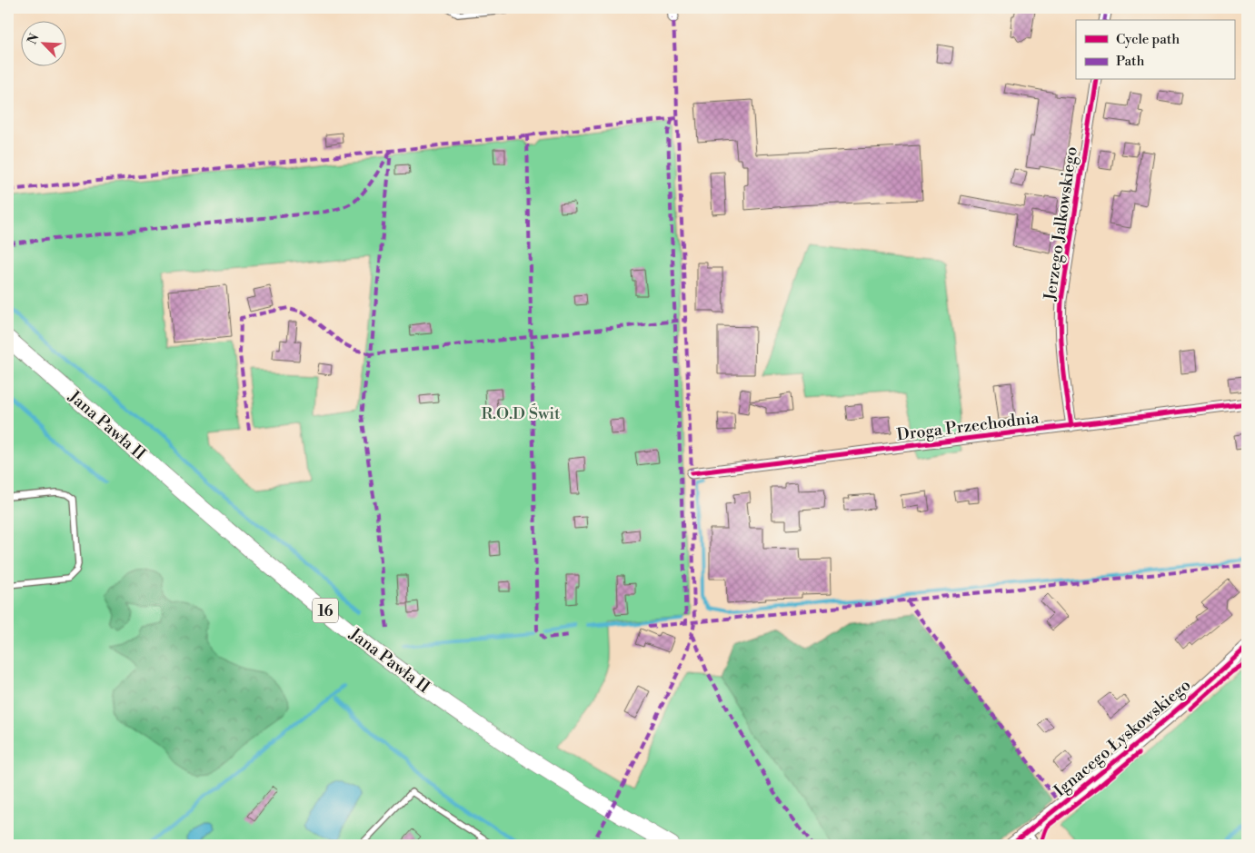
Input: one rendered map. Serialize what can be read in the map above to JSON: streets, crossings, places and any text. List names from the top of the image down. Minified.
{"streets":{"main road":["Jana Pawła II","16"],"street":["Jerzego Jalkowskiego","Droga Przechodnia","Ignacego Łyskowskiego"]},"crossings":[["Jerzego Jalkowskiego","Droga Przechodnia"]],"parks":["R.O.D Świt"],"legend":["Cycle path","Path"],"north":"top left"}
